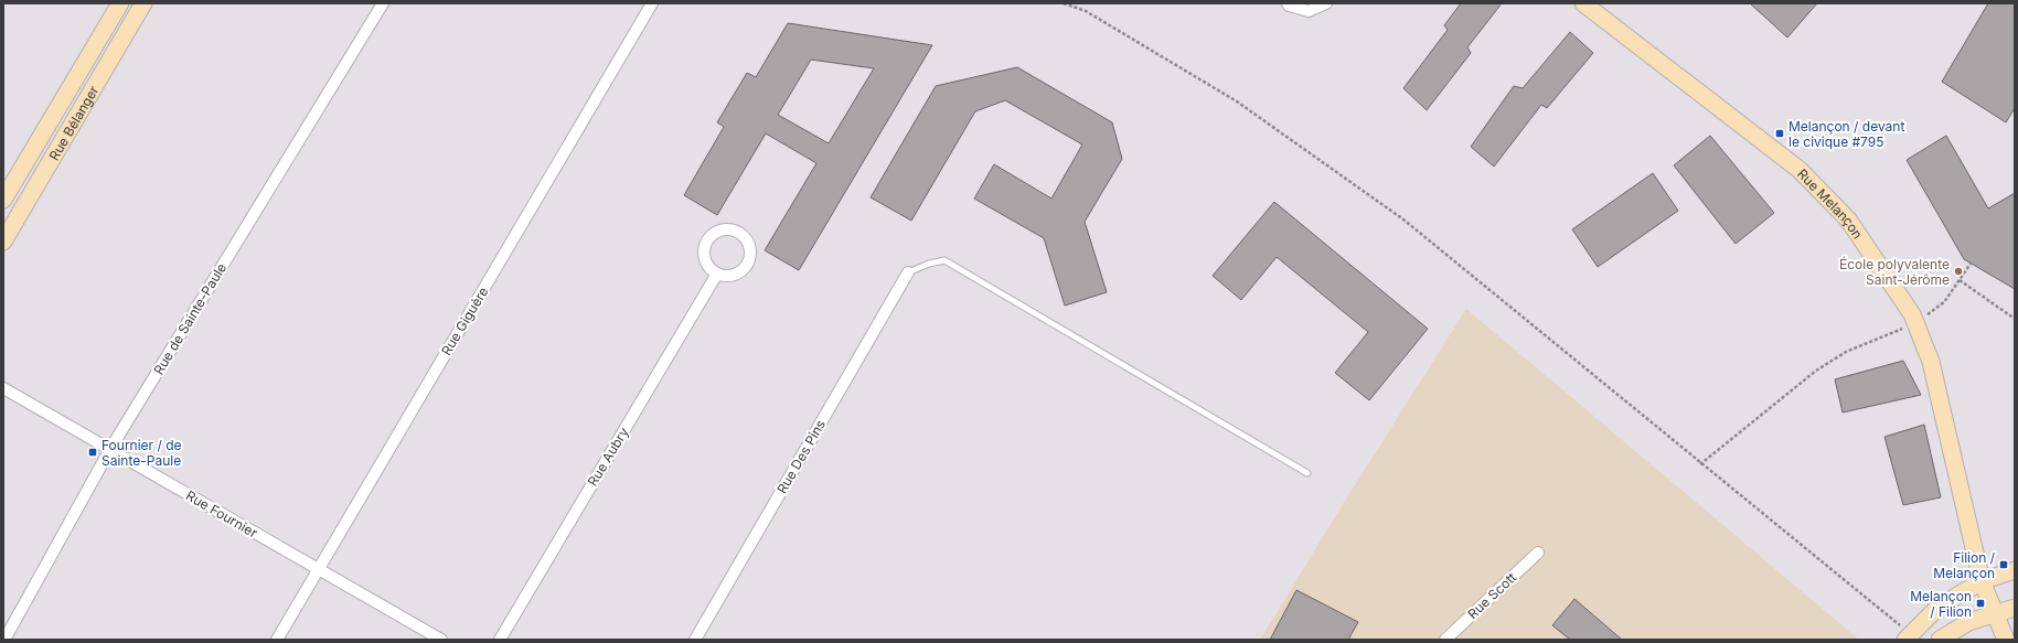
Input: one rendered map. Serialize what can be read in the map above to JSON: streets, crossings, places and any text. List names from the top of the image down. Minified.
{"streets":{"street":["Rue Bélanger","Rue Melançon","Rue de Sainte-Paule","Rue Giguère","Rue Aubry","Rue Des Pins","Rue Fournier","Rue Scott"]},"crossings":[["Rue de Sainte-Paule","Rue Fournier"],["Rue Giguère","Rue Fournier"]],"places":{"transit":["Melançon / devant le civique #795","Fournier / de Sainte-Paule","Filion / Melançon","Melançon / Filion"],"other":["École polyvalente Saint-Jérôme"]}}
